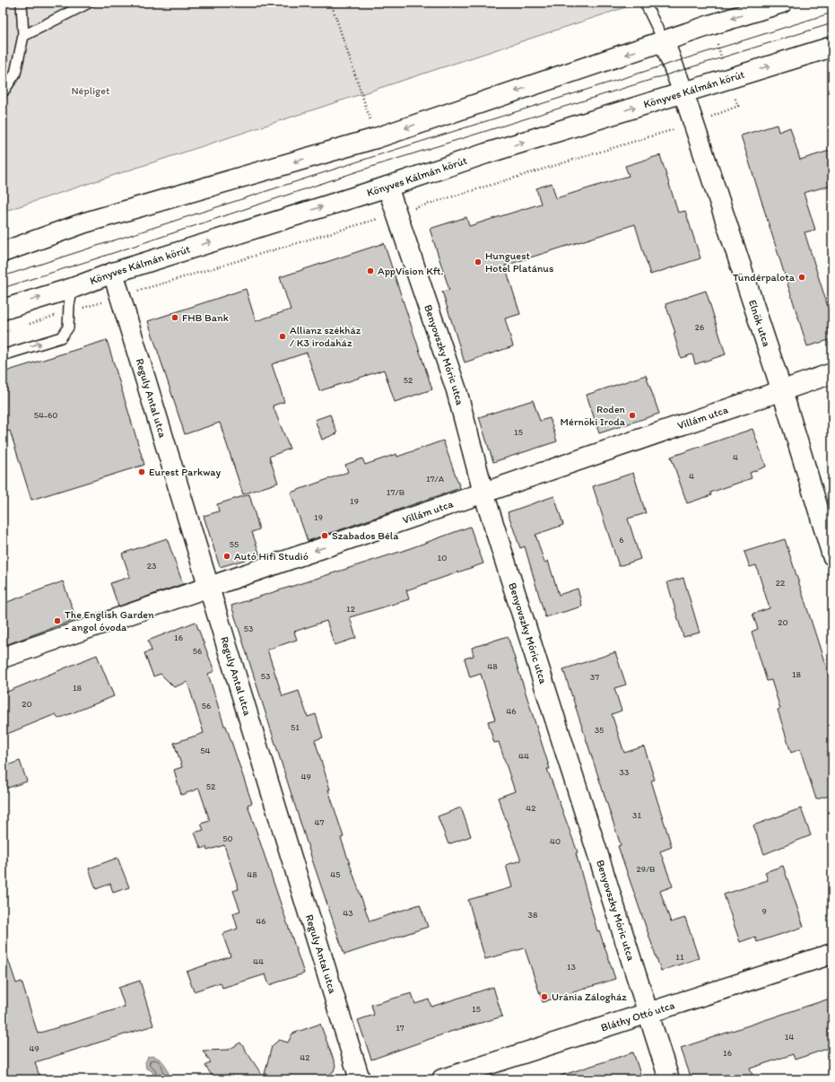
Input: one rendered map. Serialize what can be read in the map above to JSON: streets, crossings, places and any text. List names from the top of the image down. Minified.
{"streets":{"street":["Könyves Kálmán körút","Elnök utca","Benyovszky Móric utca","Reguly Antal utca","Villám utca","Bláthy Ottó utca"]},"crossings":[["Könyves Kálmán körút","Elnök utca"],["Könyves Kálmán körút","Benyovszky Móric utca"],["Könyves Kálmán körút","Reguly Antal utca"],["Elnök utca","Villám utca"],["Benyovszky Móric utca","Villám utca"],["Benyovszky Móric utca","Bláthy Ottó utca"],["Reguly Antal utca","Villám utca"]],"parks":["Népliget"],"places":["Hunguest Hotel Platánus","AppVision Kft.","Tündérpalota","FHB Bank","Allianz székház / K3 irodaház","Roden Mérnöki Iroda","Eurest Parkway","Szabados Béla","Autó Hifi Studió","The English Garden - angol óvoda","Uránia Zálogház"],"house_numbers":["26","52","54-60","15","4","4","17/A","17/B","19","19","6","55","10","23","22","12","20","53","16","56","48","18","53","37","18","20","56","46","51","35","54","44","33","49","52","42","31","47","50","40","29/B","48","45","9","43","38","46","11","44","13","15","17","14","49","16","42"]}
